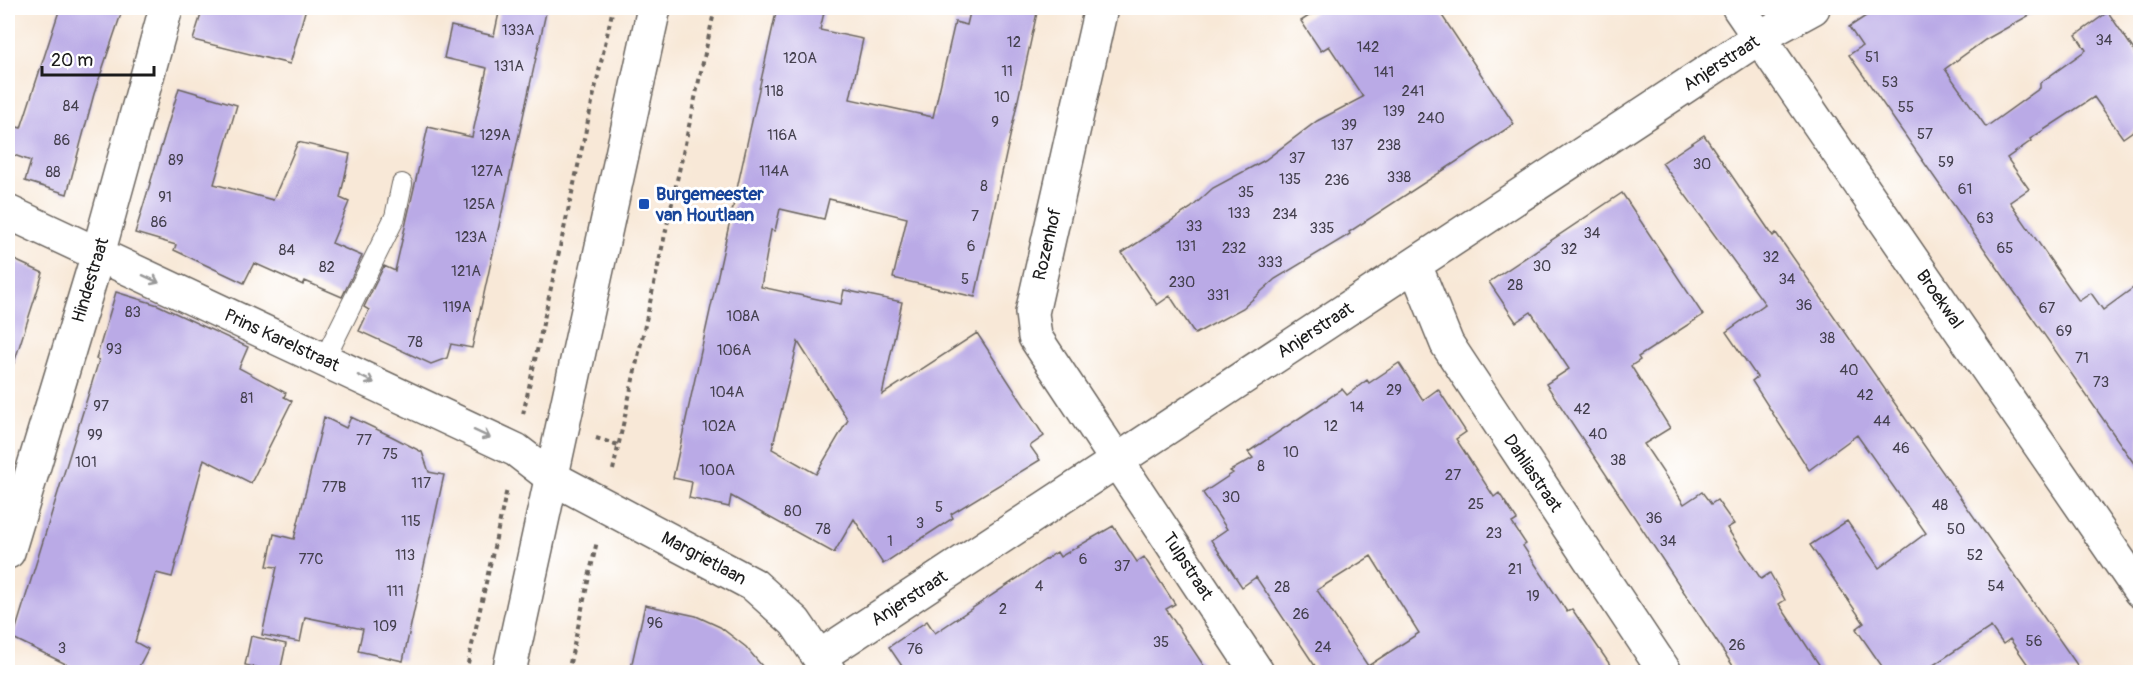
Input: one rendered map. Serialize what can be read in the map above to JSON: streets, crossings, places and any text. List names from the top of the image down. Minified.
{"streets":{"street":["Anjerstraat","Rozenhof","Hindestraat","Broekwal","Prins Karelstraat","Dahliastraat","Margrietlaan","Tulpstraat"]},"crossings":[["Anjerstraat","Rozenhof"],["Anjerstraat","Broekwal"],["Anjerstraat","Dahliastraat"],["Anjerstraat","Margrietlaan"],["Anjerstraat","Tulpstraat"],["Rozenhof","Tulpstraat"],["Hindestraat","Prins Karelstraat"],["Prins Karelstraat","Margrietlaan"]],"one_way":["Prins Karelstraat"],"places":{"transit":["Burgemeester van Houtlaan"]},"house_numbers":["133A","34","12","142","51","120A","131A","11","141","53","118","241","10","84","55","139","240","9","39","57","129A","116A","86","137","238","37","89","59","30","127A","114A","88","338","135","236","8","61","35","91","125A","133","234","7","63","86","33","335","34","123A","6","131","232","65","32","84","32","333","30","82","121A","5","34","230","28","331","36","119A","67","83","108A","69","38","78","93","106A","71","40","73","29","104A","42","81","97","14","42","44","102A","12","40","99","77","46","10","75","38","101","8","100A","27","117","77B","30","25","48","5","80","36","115","3","78","50","23","1","34","113","52","77C","6","37","21","4","54","28","111","19","2","26","96","109","56","35","26","24","3","76"],"scale_bar":"20 m"}
